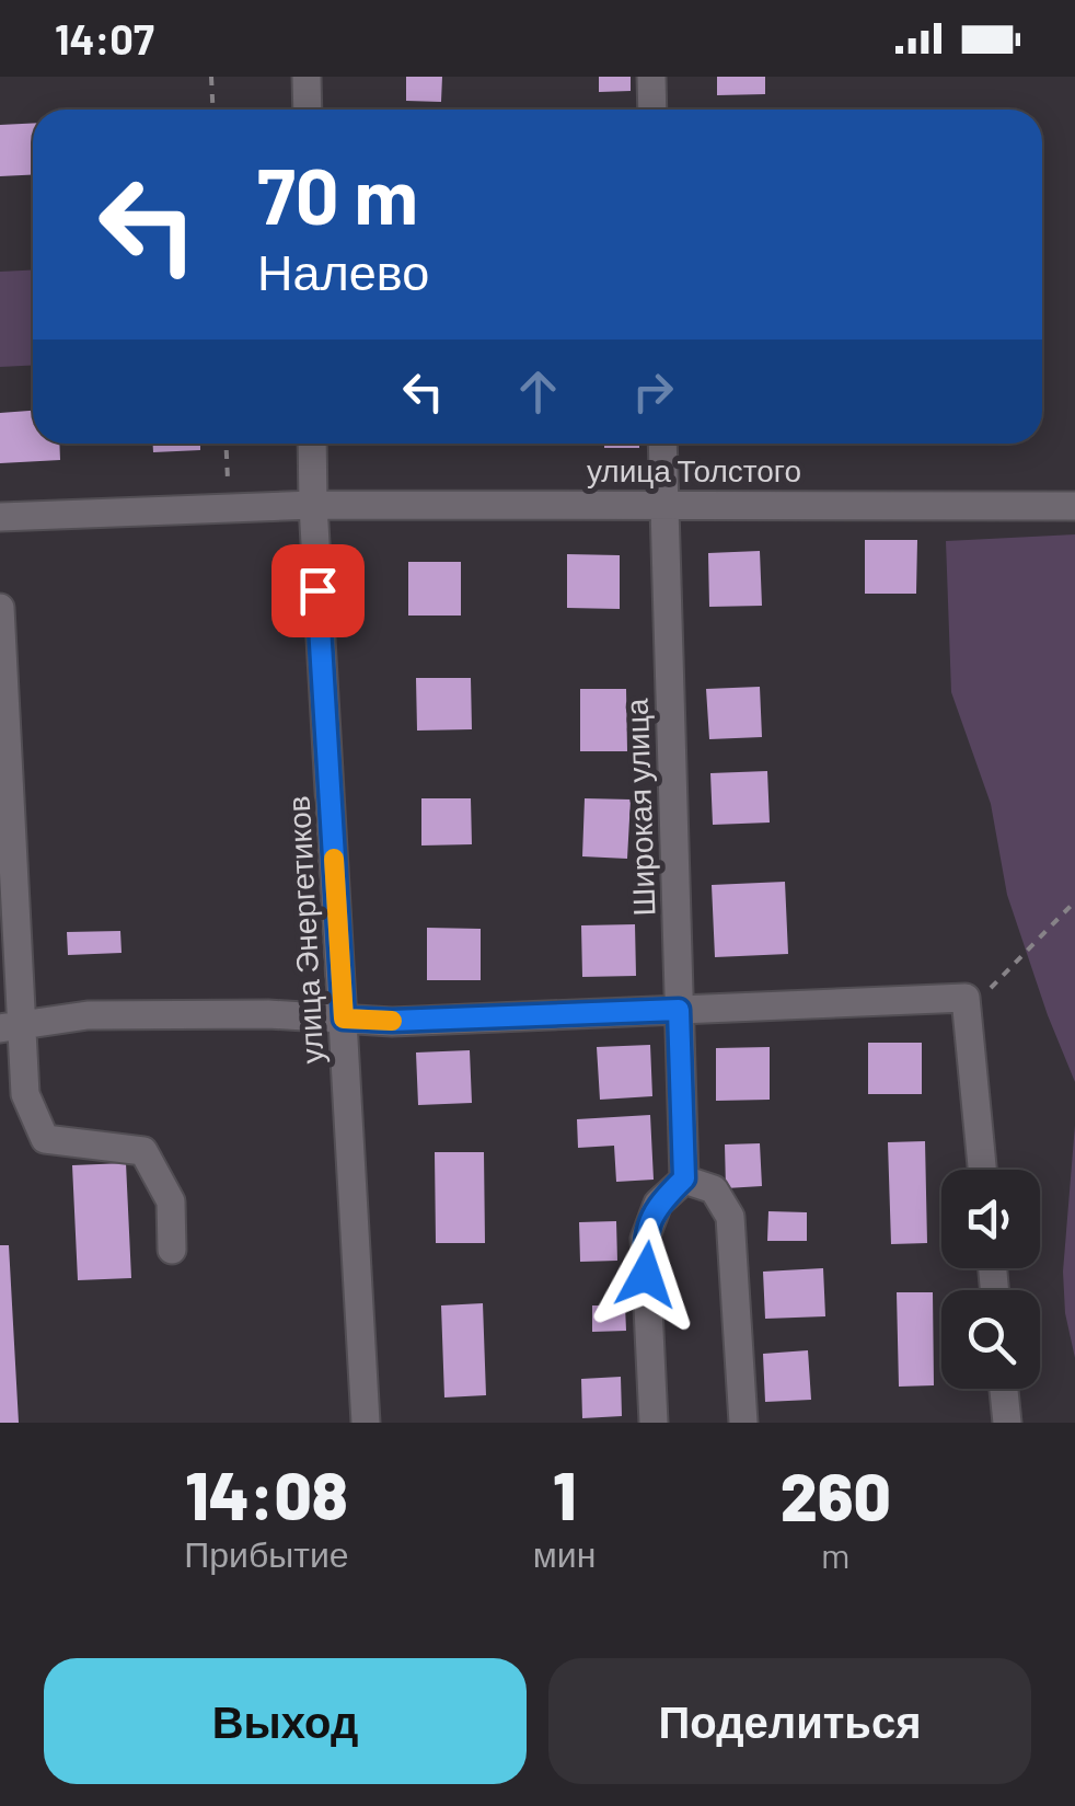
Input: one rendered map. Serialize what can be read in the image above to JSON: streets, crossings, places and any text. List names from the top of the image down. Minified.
{"streets":{"street":["улица Толстого","Широкая улица","улица Энергетиков"]},"crossings":[["улица Толстого","Широкая улица"],["улица Толстого","улица Энергетиков"]],"page":{"status":"14:07","turn":["70 m","Налево"],"eta":["14:08","Прибытие","1","мин","260","m"],"buttons":["Выход","Поделиться"]}}
